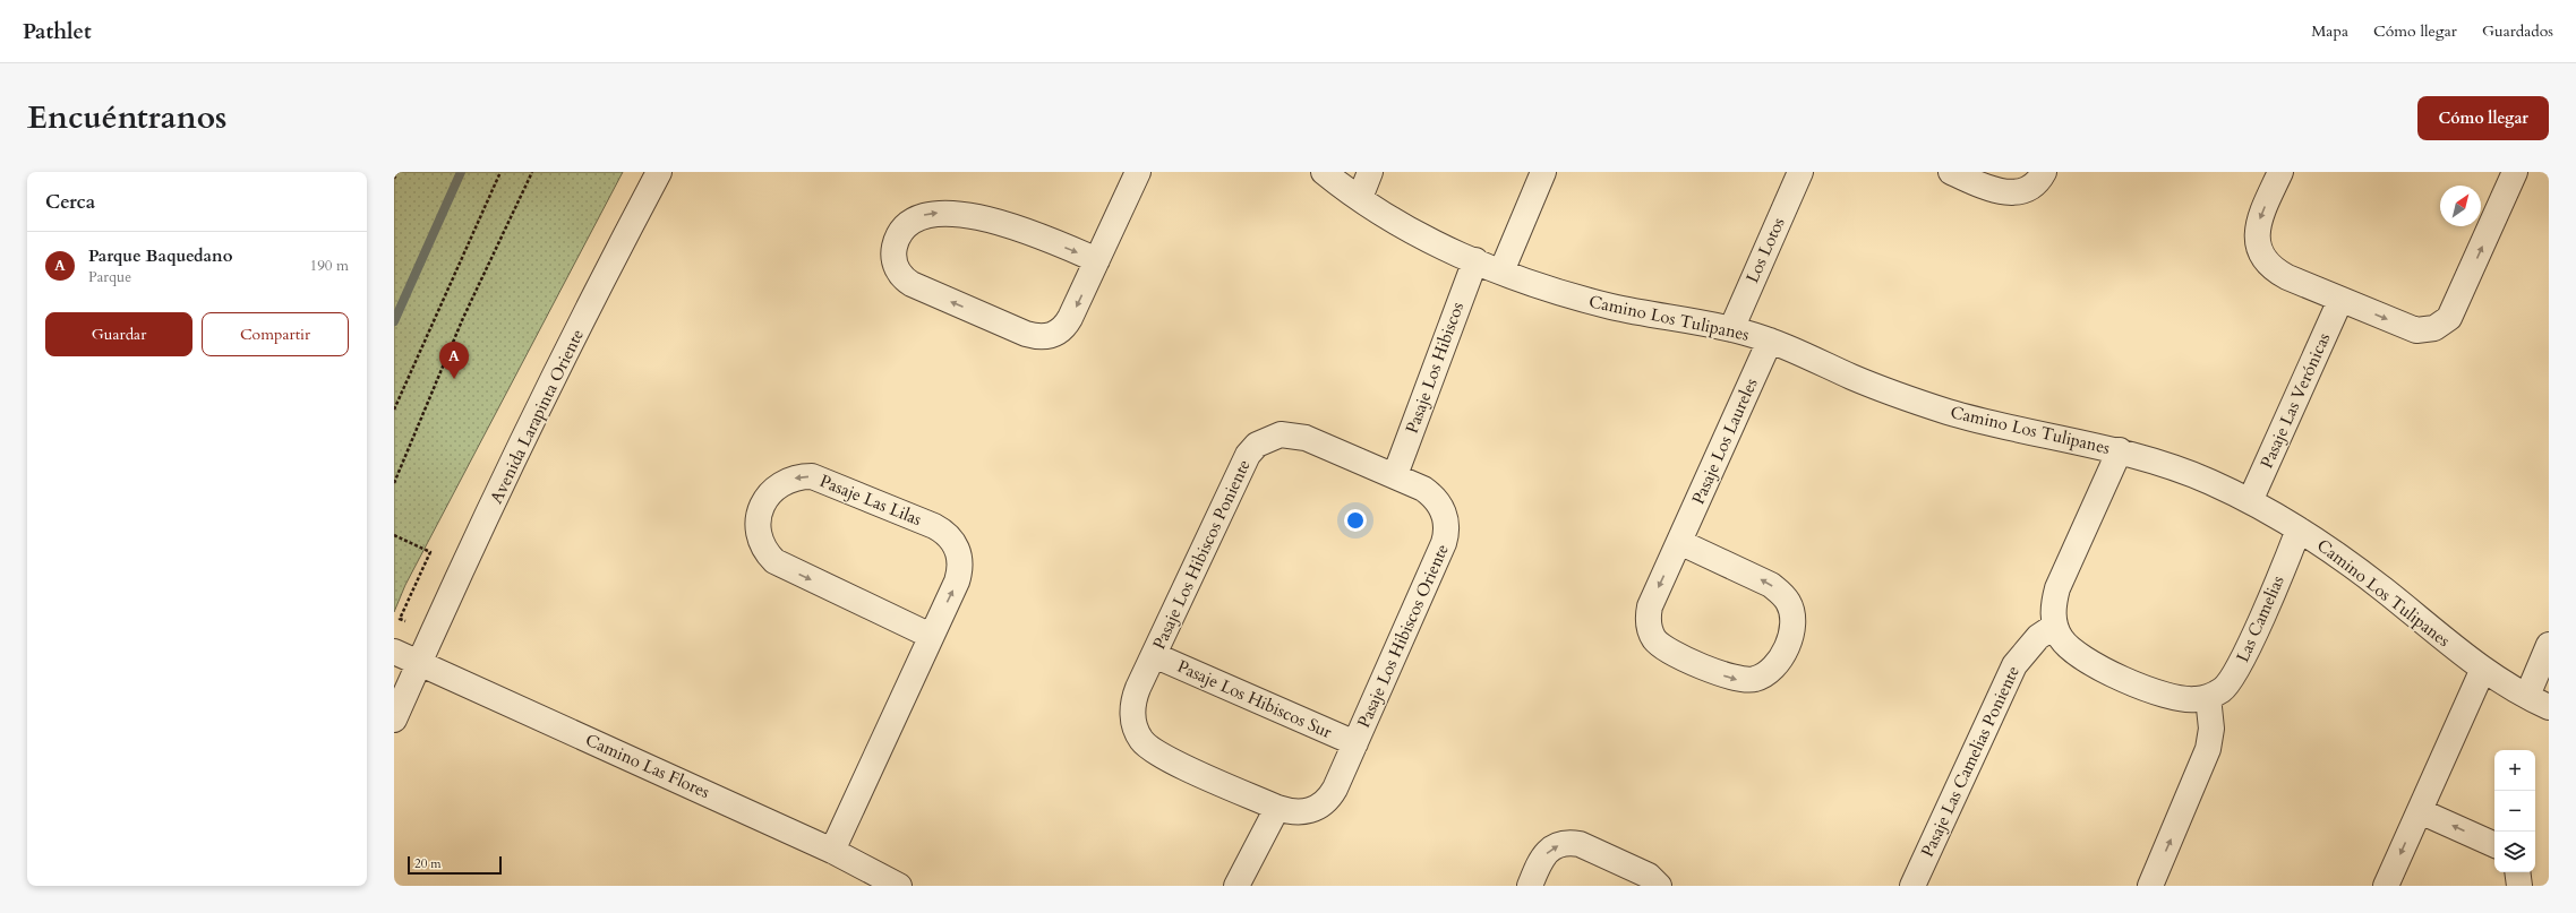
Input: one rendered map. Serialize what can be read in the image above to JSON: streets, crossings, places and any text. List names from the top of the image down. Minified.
{"streets":{"street":["Los Lotos","Camino Los Tulipanes","Pasaje Los Hibiscos","Pasaje Las Verónicas","Avenida Larapinta Oriente","Pasaje Los Laureles","Pasaje Las Lilas","Pasaje Los Hibiscos Poniente","Las Camelias","Pasaje Los Hibiscos Oriente","Pasaje Los Hibiscos Sur","Pasaje Las Camelias Poniente","Camino Las Flores"]},"crossings":[["Los Lotos","Camino Los Tulipanes"],["Camino Los Tulipanes","Pasaje Los Hibiscos"],["Camino Los Tulipanes","Pasaje Las Verónicas"],["Camino Los Tulipanes","Pasaje Los Laureles"],["Camino Los Tulipanes","Las Camelias"],["Pasaje Los Hibiscos","Pasaje Los Hibiscos Poniente"],["Pasaje Los Hibiscos","Pasaje Los Hibiscos Oriente"],["Avenida Larapinta Oriente","Camino Las Flores"],["Pasaje Las Lilas","Camino Las Flores"],["Pasaje Los Hibiscos Poniente","Pasaje Los Hibiscos Oriente"],["Pasaje Los Hibiscos Poniente","Pasaje Los Hibiscos Sur"],["Pasaje Los Hibiscos Oriente","Pasaje Los Hibiscos Sur"]],"scale_bar":"20 m","north":"top right","page":{"header":"Pathlet","nav":["Mapa","Cómo llegar","Guardados"],"title":"Encuéntranos","buttons":["Cómo llegar",["Guardar","Compartir"]],"heading":"Cerca","list":[{"mark":"A","name":"Parque Baquedano","note":"Parque","value":"190 m"}],"pins":"A","map_buttons":["+","−"],"scale":"20 m"}}
